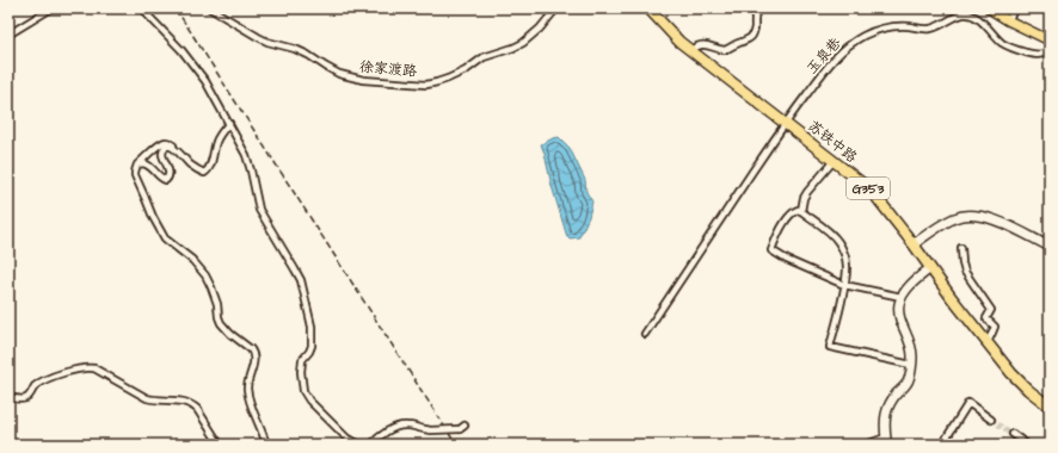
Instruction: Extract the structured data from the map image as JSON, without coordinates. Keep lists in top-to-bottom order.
{
  "streets": {
    "highway": ["苏铁中路", "G353"],
    "street": ["玉泉巷", "徐家渡路"]
  },
  "crossings": [
    ["玉泉巷", "苏铁中路"]
  ]
}
